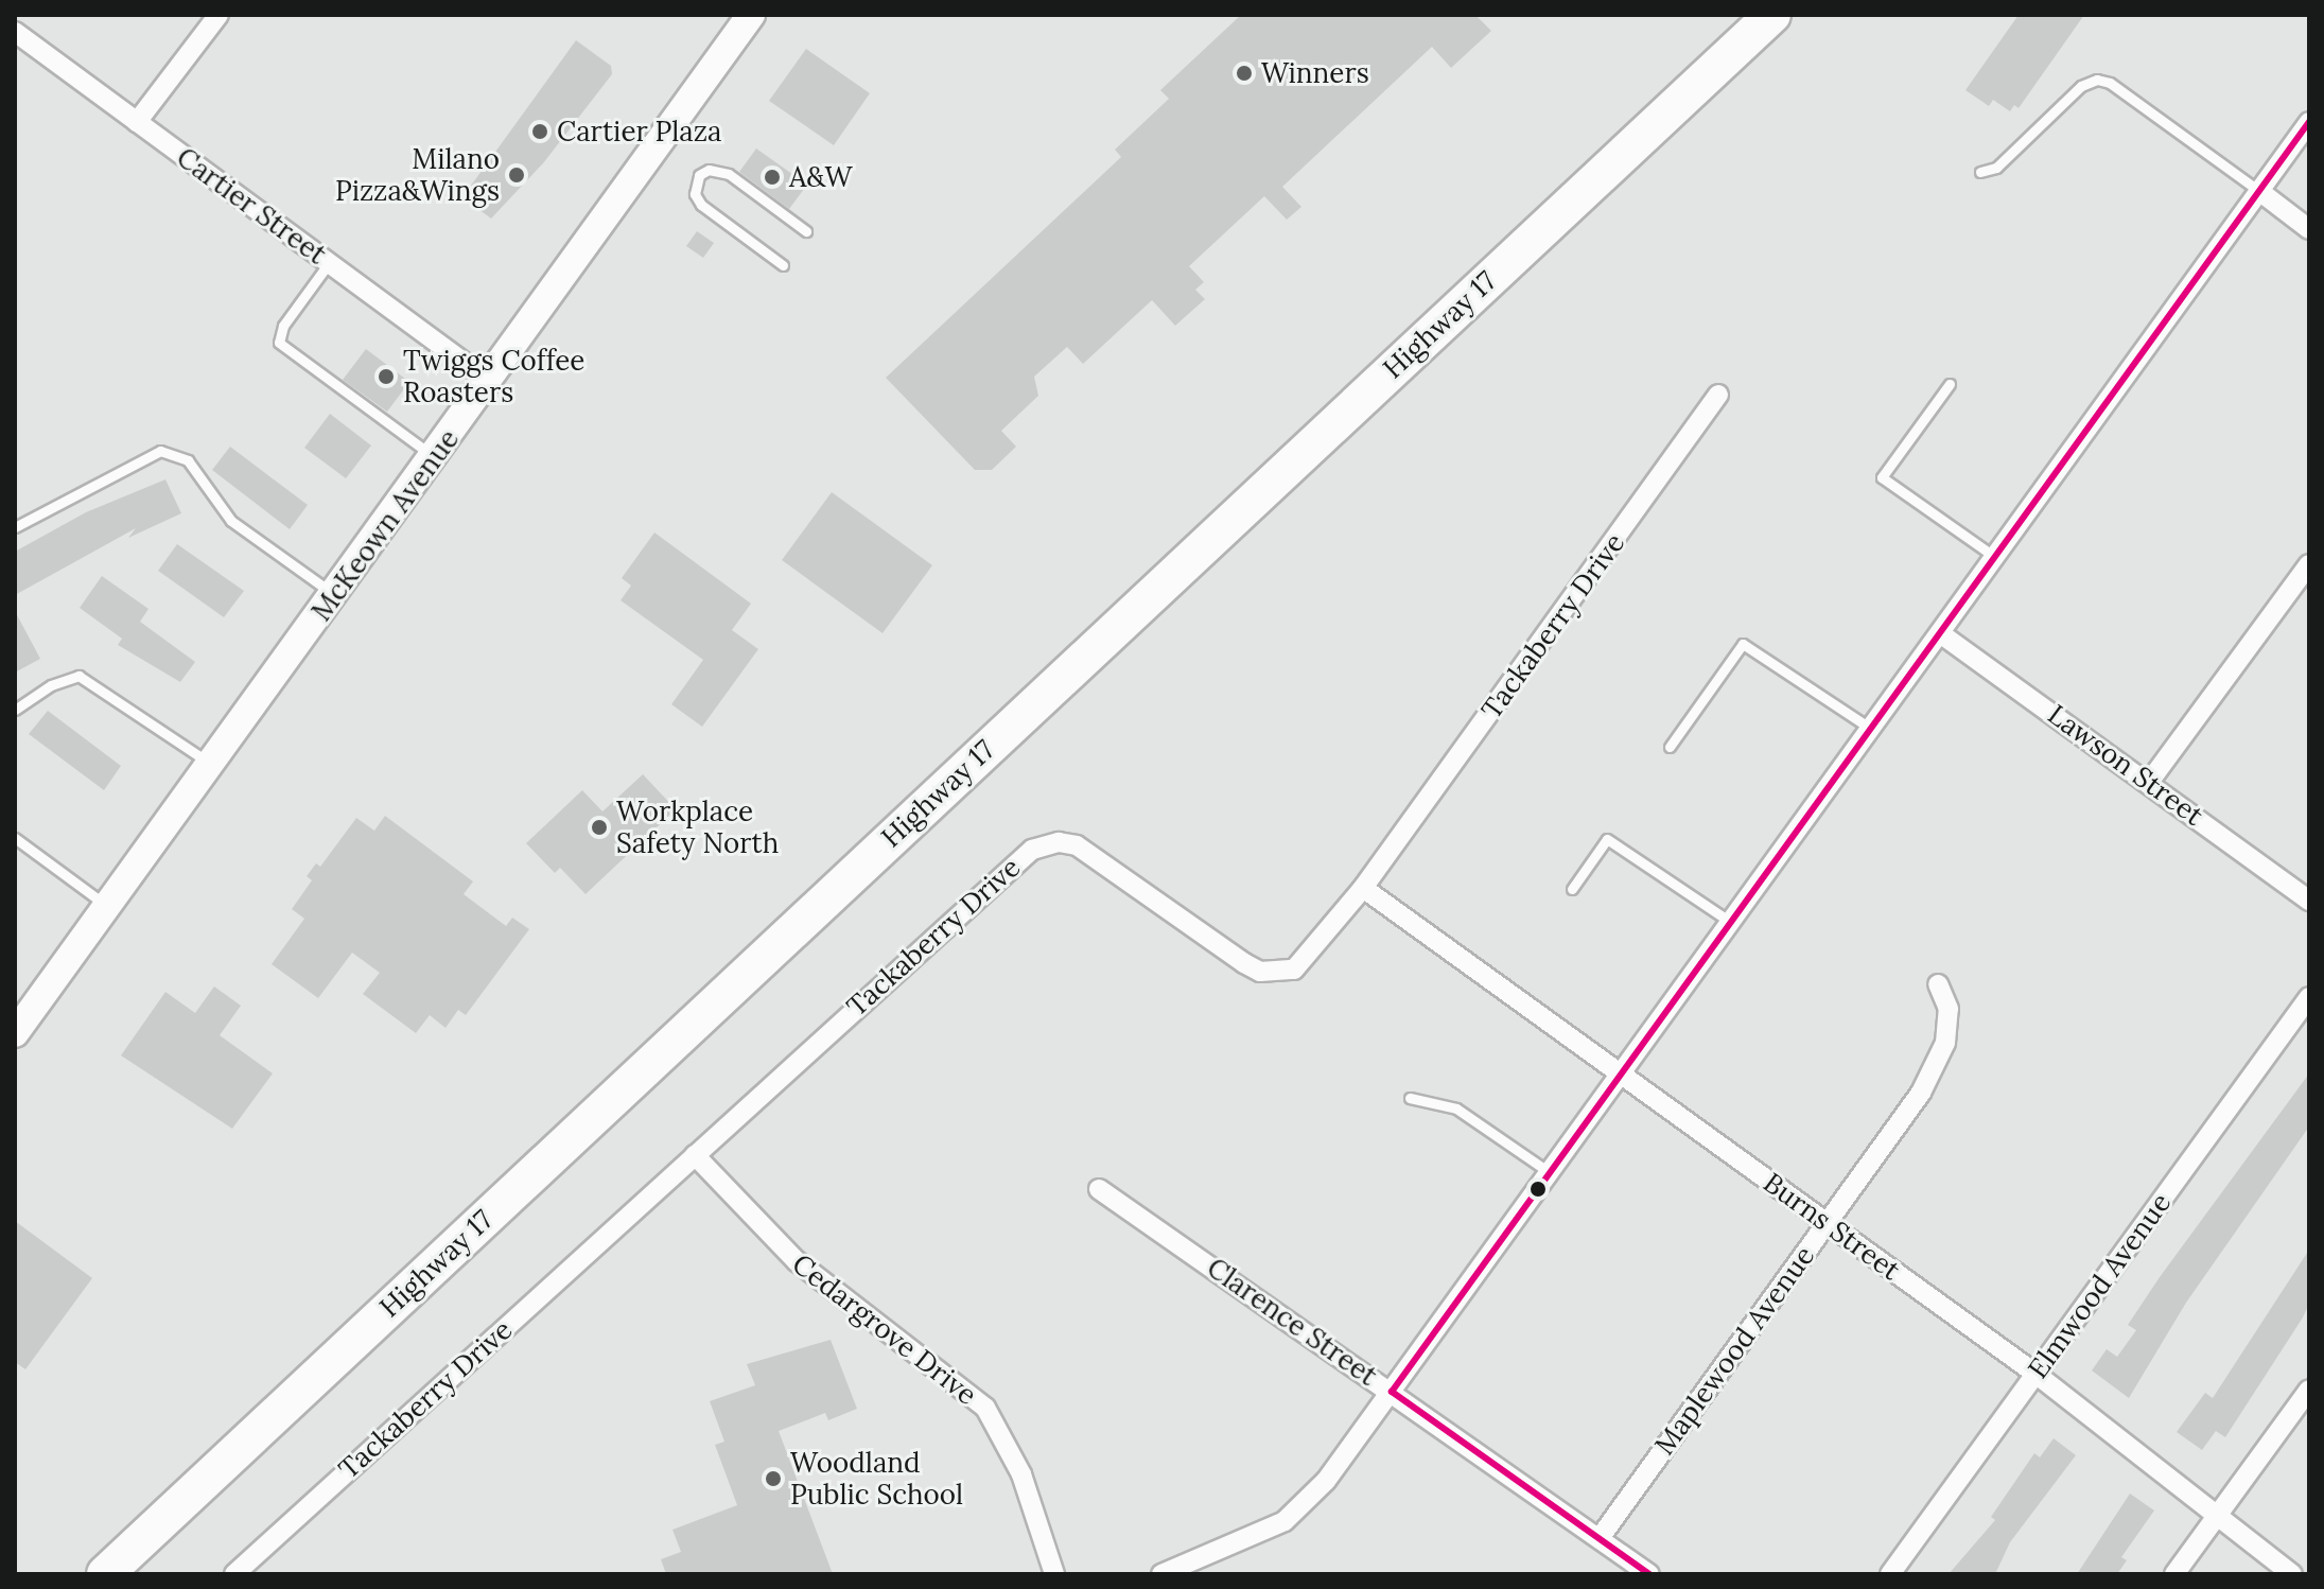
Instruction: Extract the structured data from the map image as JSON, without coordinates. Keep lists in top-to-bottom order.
{
  "streets": {
    "highway": ["Highway 17"],
    "street": [
      "Cartier Street",
      "McKeown Avenue",
      "Tackaberry Drive",
      "Lawson Street",
      "Burns Street",
      "Elmwood Avenue",
      "Clarence Street",
      "Cedargrove Drive",
      "Maplewood Avenue"
    ]
  },
  "crossings": [
    ["Cartier Street", "McKeown Avenue"],
    ["Tackaberry Drive", "Burns Street"],
    ["Tackaberry Drive", "Cedargrove Drive"],
    ["Burns Street", "Elmwood Avenue"],
    ["Burns Street", "Maplewood Avenue"],
    ["Clarence Street", "Maplewood Avenue"]
  ],
  "places": [
    "Winners",
    "Cartier Plaza",
    "Milano Pizza&Wings",
    "A&W",
    "Twiggs Coffee Roasters",
    "Workplace Safety North",
    "Woodland Public School"
  ]
}
